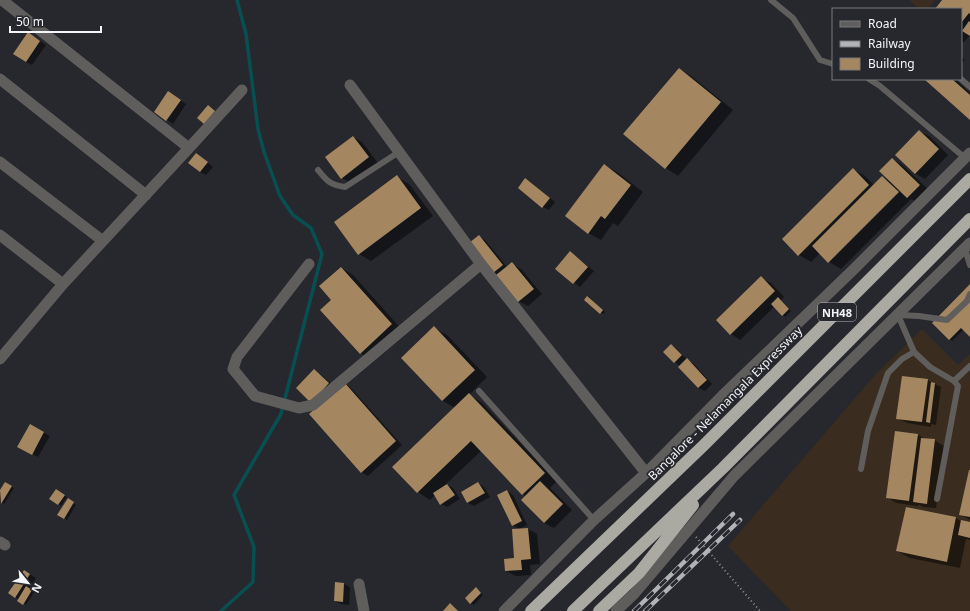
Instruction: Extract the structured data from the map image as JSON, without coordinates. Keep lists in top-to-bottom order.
{
  "streets": {
    "highway": ["NH48", "Bangalore - Nelamangala Expressway"]
  },
  "legend": ["Road", "Railway", "Building"],
  "scale_bar": "50 m",
  "north": "bottom right"
}
